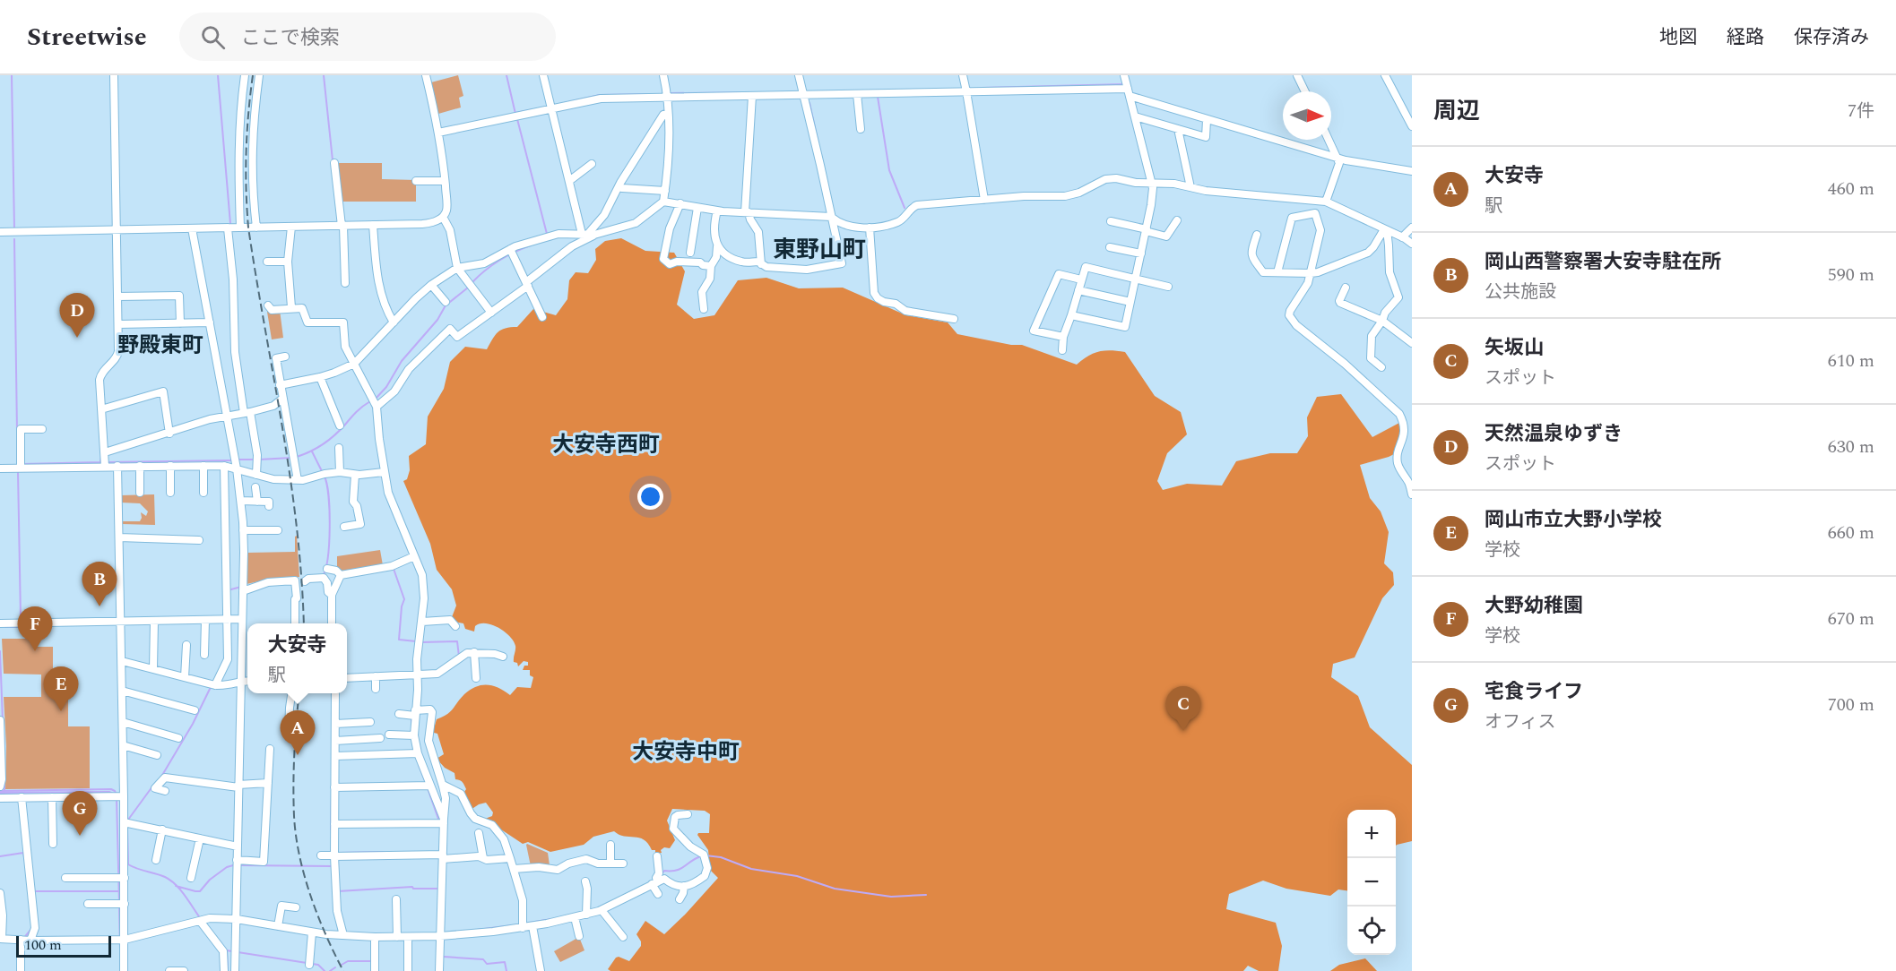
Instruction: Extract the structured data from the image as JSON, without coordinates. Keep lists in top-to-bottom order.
{
  "districts": [
    "東野山町",
    "野殿東町",
    "大安寺西町",
    "大安寺中町"
  ],
  "scale_bar": "100 m",
  "north": "right",
  "page": {
    "header": "Streetwise",
    "search": "ここで検索",
    "nav": ["地図", "経路", "保存済み"],
    "heading": ["周辺", "7件"],
    "list": [
      {
        "mark": "A",
        "name": "大安寺",
        "note": "駅",
        "value": "460 m"
      },
      {
        "mark": "B",
        "name": "岡山西警察署大安寺駐在所",
        "note": "公共施設",
        "value": "590 m"
      },
      {
        "mark": "C",
        "name": "矢坂山",
        "note": "スポット",
        "value": "610 m"
      },
      {
        "mark": "D",
        "name": "天然温泉ゆずき",
        "note": "スポット",
        "value": "630 m"
      },
      {
        "mark": "E",
        "name": "岡山市立大野小学校",
        "note": "学校",
        "value": "660 m"
      },
      {
        "mark": "F",
        "name": "大野幼稚園",
        "note": "学校",
        "value": "670 m"
      },
      {
        "mark": "G",
        "name": "宅食ライフ",
        "note": "オフィス",
        "value": "700 m"
      }
    ],
    "pins": [
      "D",
      "B",
      "F",
      "E",
      "C",
      "A",
      "G"
    ],
    "popup": ["大安寺", "駅"],
    "map_buttons": ["+", "−"],
    "scale": "100 m"
  }
}
